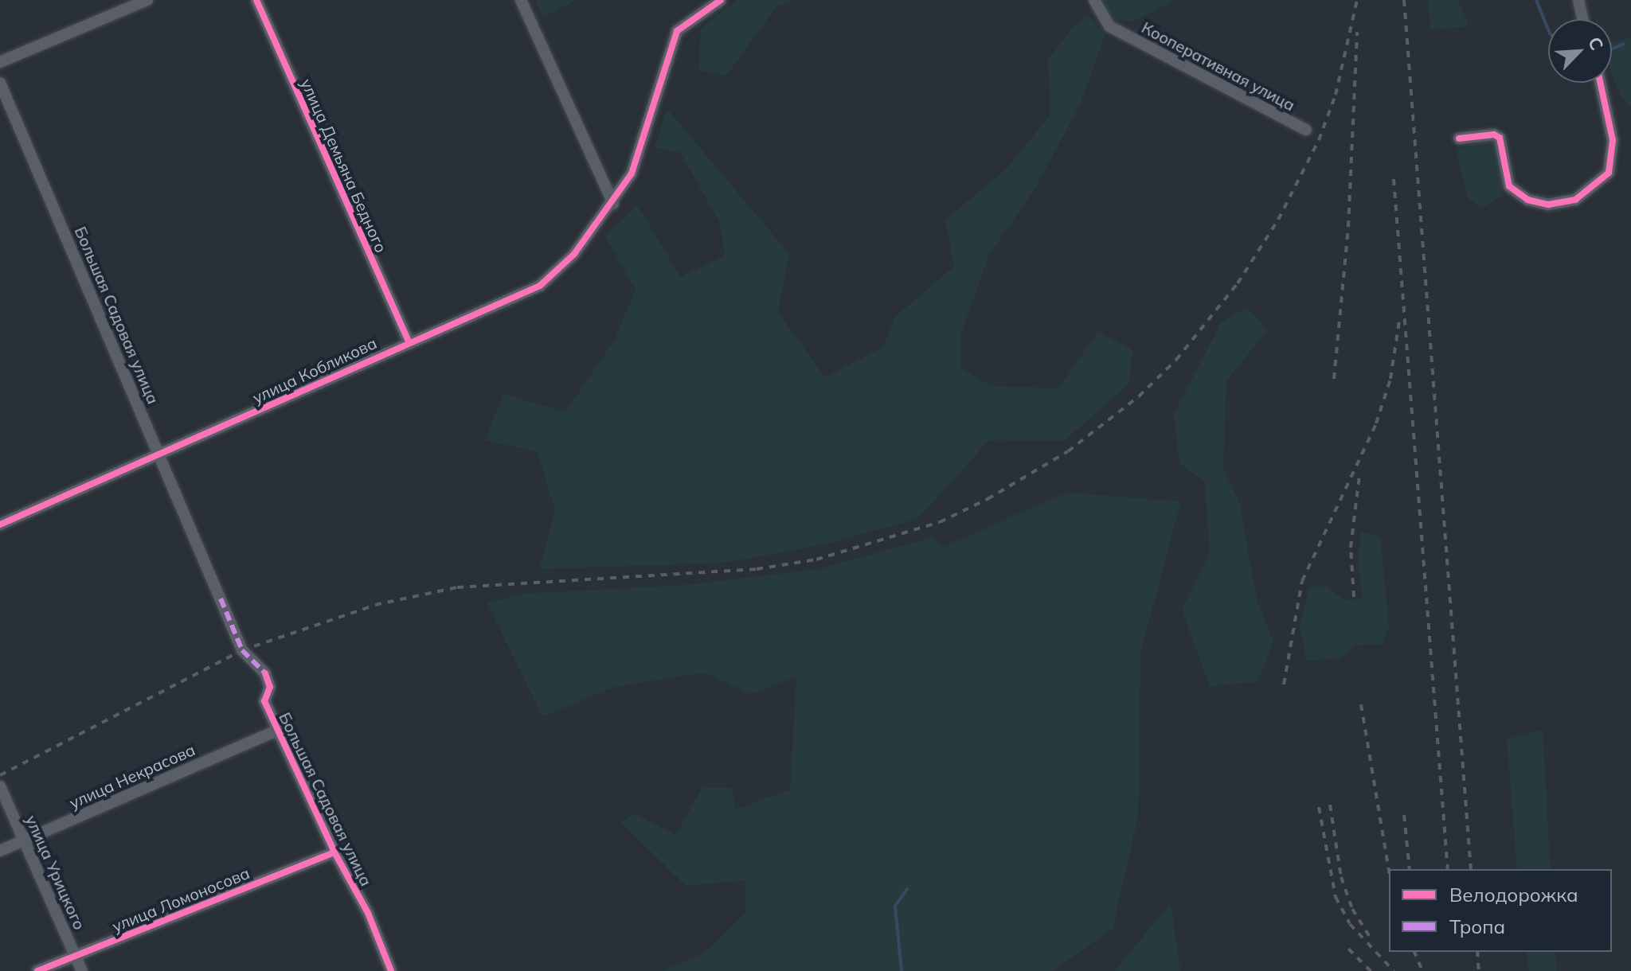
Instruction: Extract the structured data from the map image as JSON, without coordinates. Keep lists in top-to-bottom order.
{
  "streets": {
    "street": [
      "Кооперативная улица",
      "улица Демьяна Бедного",
      "Большая Садовая улица",
      "улица Кобликова",
      "улица Некрасова",
      "улица Урицкого",
      "улица Ломоносова"
    ]
  },
  "crossings": [
    ["улица Демьяна Бедного", "улица Кобликова"],
    ["Большая Садовая улица", "улица Кобликова"],
    ["Большая Садовая улица", "улица Некрасова"],
    ["Большая Садовая улица", "улица Ломоносова"],
    ["улица Некрасова", "улица Урицкого"],
    ["улица Урицкого", "улица Ломоносова"]
  ],
  "legend": ["Велодорожка", "Тропа"],
  "north": "top right"
}
